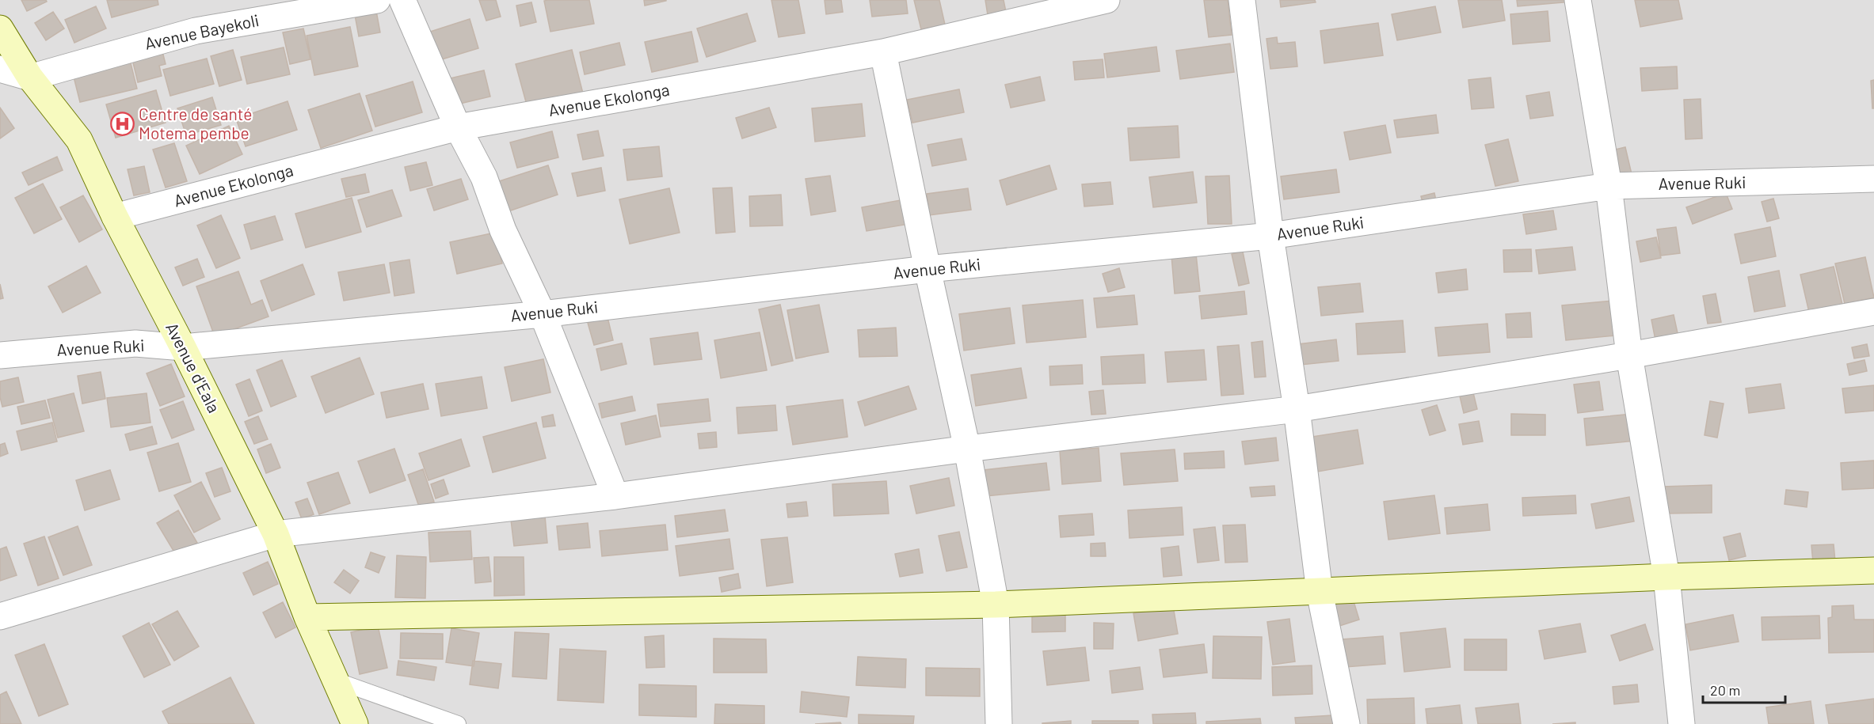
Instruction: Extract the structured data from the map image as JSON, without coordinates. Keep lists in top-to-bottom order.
{
  "streets": {
    "street": [
      "Avenue Bayekoli",
      "Avenue Ekolonga",
      "Avenue Ruki",
      "Avenue d'Eala"
    ]
  },
  "crossings": [
    ["Avenue Bayekoli", "Avenue d'Eala"],
    ["Avenue Ekolonga", "Avenue d'Eala"],
    ["Avenue Ruki", "Avenue d'Eala"]
  ],
  "places": {
    "hospital": ["Centre de santé Motema pembe"]
  },
  "scale_bar": "20 m"
}
